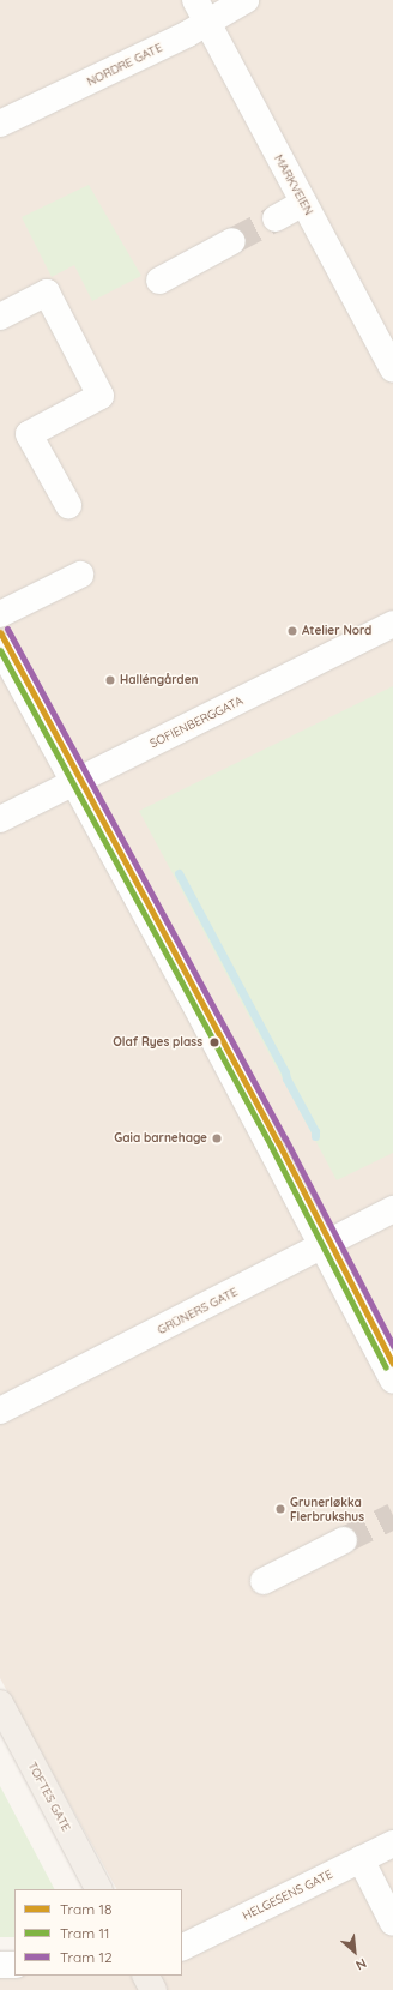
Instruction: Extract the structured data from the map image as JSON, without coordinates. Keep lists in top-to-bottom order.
{
  "streets": {
    "main road": ["TOFTES GATE"],
    "street": [
      "NORDRE GATE",
      "MARKVEIEN",
      "SOFIENBERGGATA",
      "GRÜNERS GATE",
      "HELGESENS GATE"
    ]
  },
  "crossings": [
    ["NORDRE GATE", "MARKVEIEN"]
  ],
  "places": [
    "Atelier Nord",
    "Halléngården",
    "Olaf Ryes plass",
    "Gaia barnehage",
    "Grunerløkka Flerbrukshus"
  ],
  "lines": ["tram line 12", "tram line 18", "tram line 11"],
  "legend": ["Tram 18", "Tram 11", "Tram 12"],
  "north": "bottom right"
}
